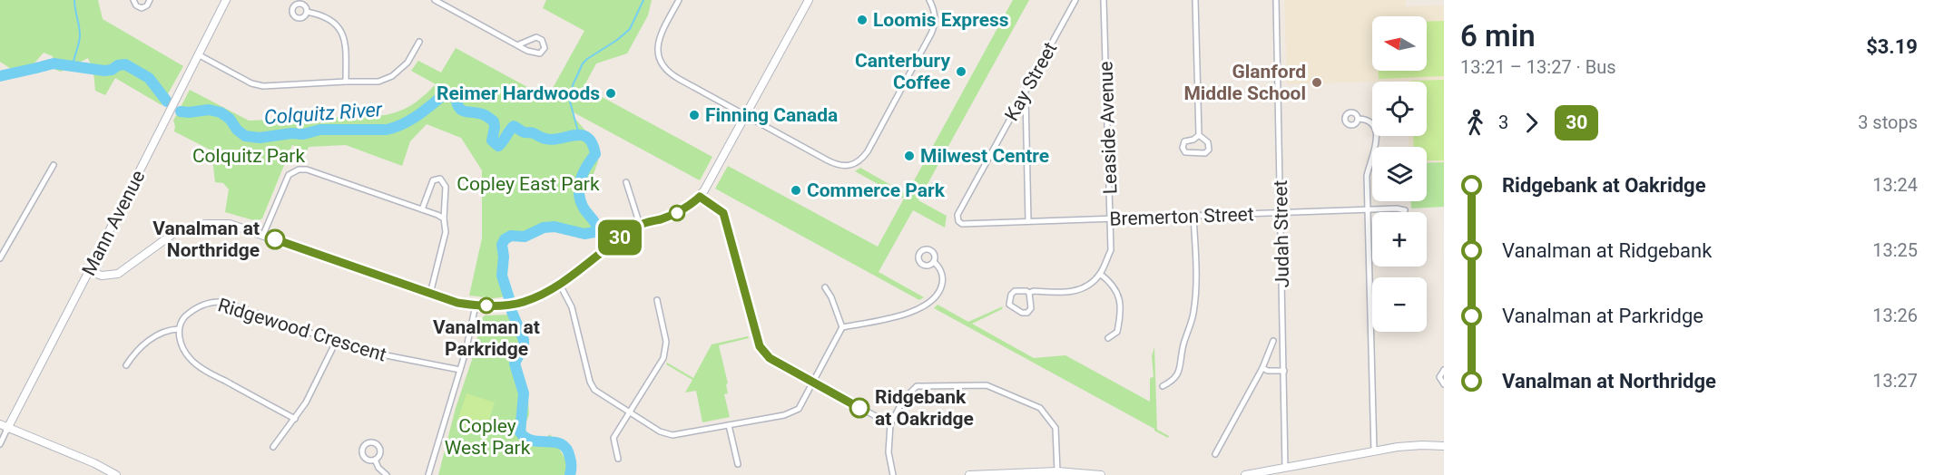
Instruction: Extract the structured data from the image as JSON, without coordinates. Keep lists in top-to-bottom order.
{
  "streets": {
    "street": [
      "Kay Street",
      "Leaside Avenue",
      "Bremerton Street",
      "Mann Avenue",
      "Judah Street",
      "Ridgewood Crescent"
    ]
  },
  "crossings": [
    ["Kay Street", "Bremerton Street"],
    ["Leaside Avenue", "Bremerton Street"],
    ["Bremerton Street", "Judah Street"]
  ],
  "water": ["Colquitz River"],
  "parks": ["Colquitz Park", "Copley East Park", "Copley West Park"],
  "places": [
    "Loomis Express",
    "Canterbury Coffee",
    "Glanford Middle School",
    "Reimer Hardwoods",
    "Finning Canada",
    "Milwest Centre",
    "Commerce Park",
    "Vanalman at Northridge",
    "Vanalman at Parkridge",
    "Ridgebank at Oakridge"
  ],
  "lines": ["bus line 30"],
  "north": "left",
  "page": {
    "on_map": "30",
    "heading": ["6 min", "13:21 – 13:27 · Bus", "$3.19"],
    "map_buttons": ["+", "−"],
    "legs": ["3", "30", "3 stops"],
    "list": [
      {
        "name": "Ridgebank at Oakridge",
        "value": "13:24"
      },
      {
        "name": "Vanalman at Ridgebank",
        "value": "13:25"
      },
      {
        "name": "Vanalman at Parkridge",
        "value": "13:26"
      },
      {
        "name": "Vanalman at Northridge",
        "value": "13:27"
      }
    ]
  }
}
